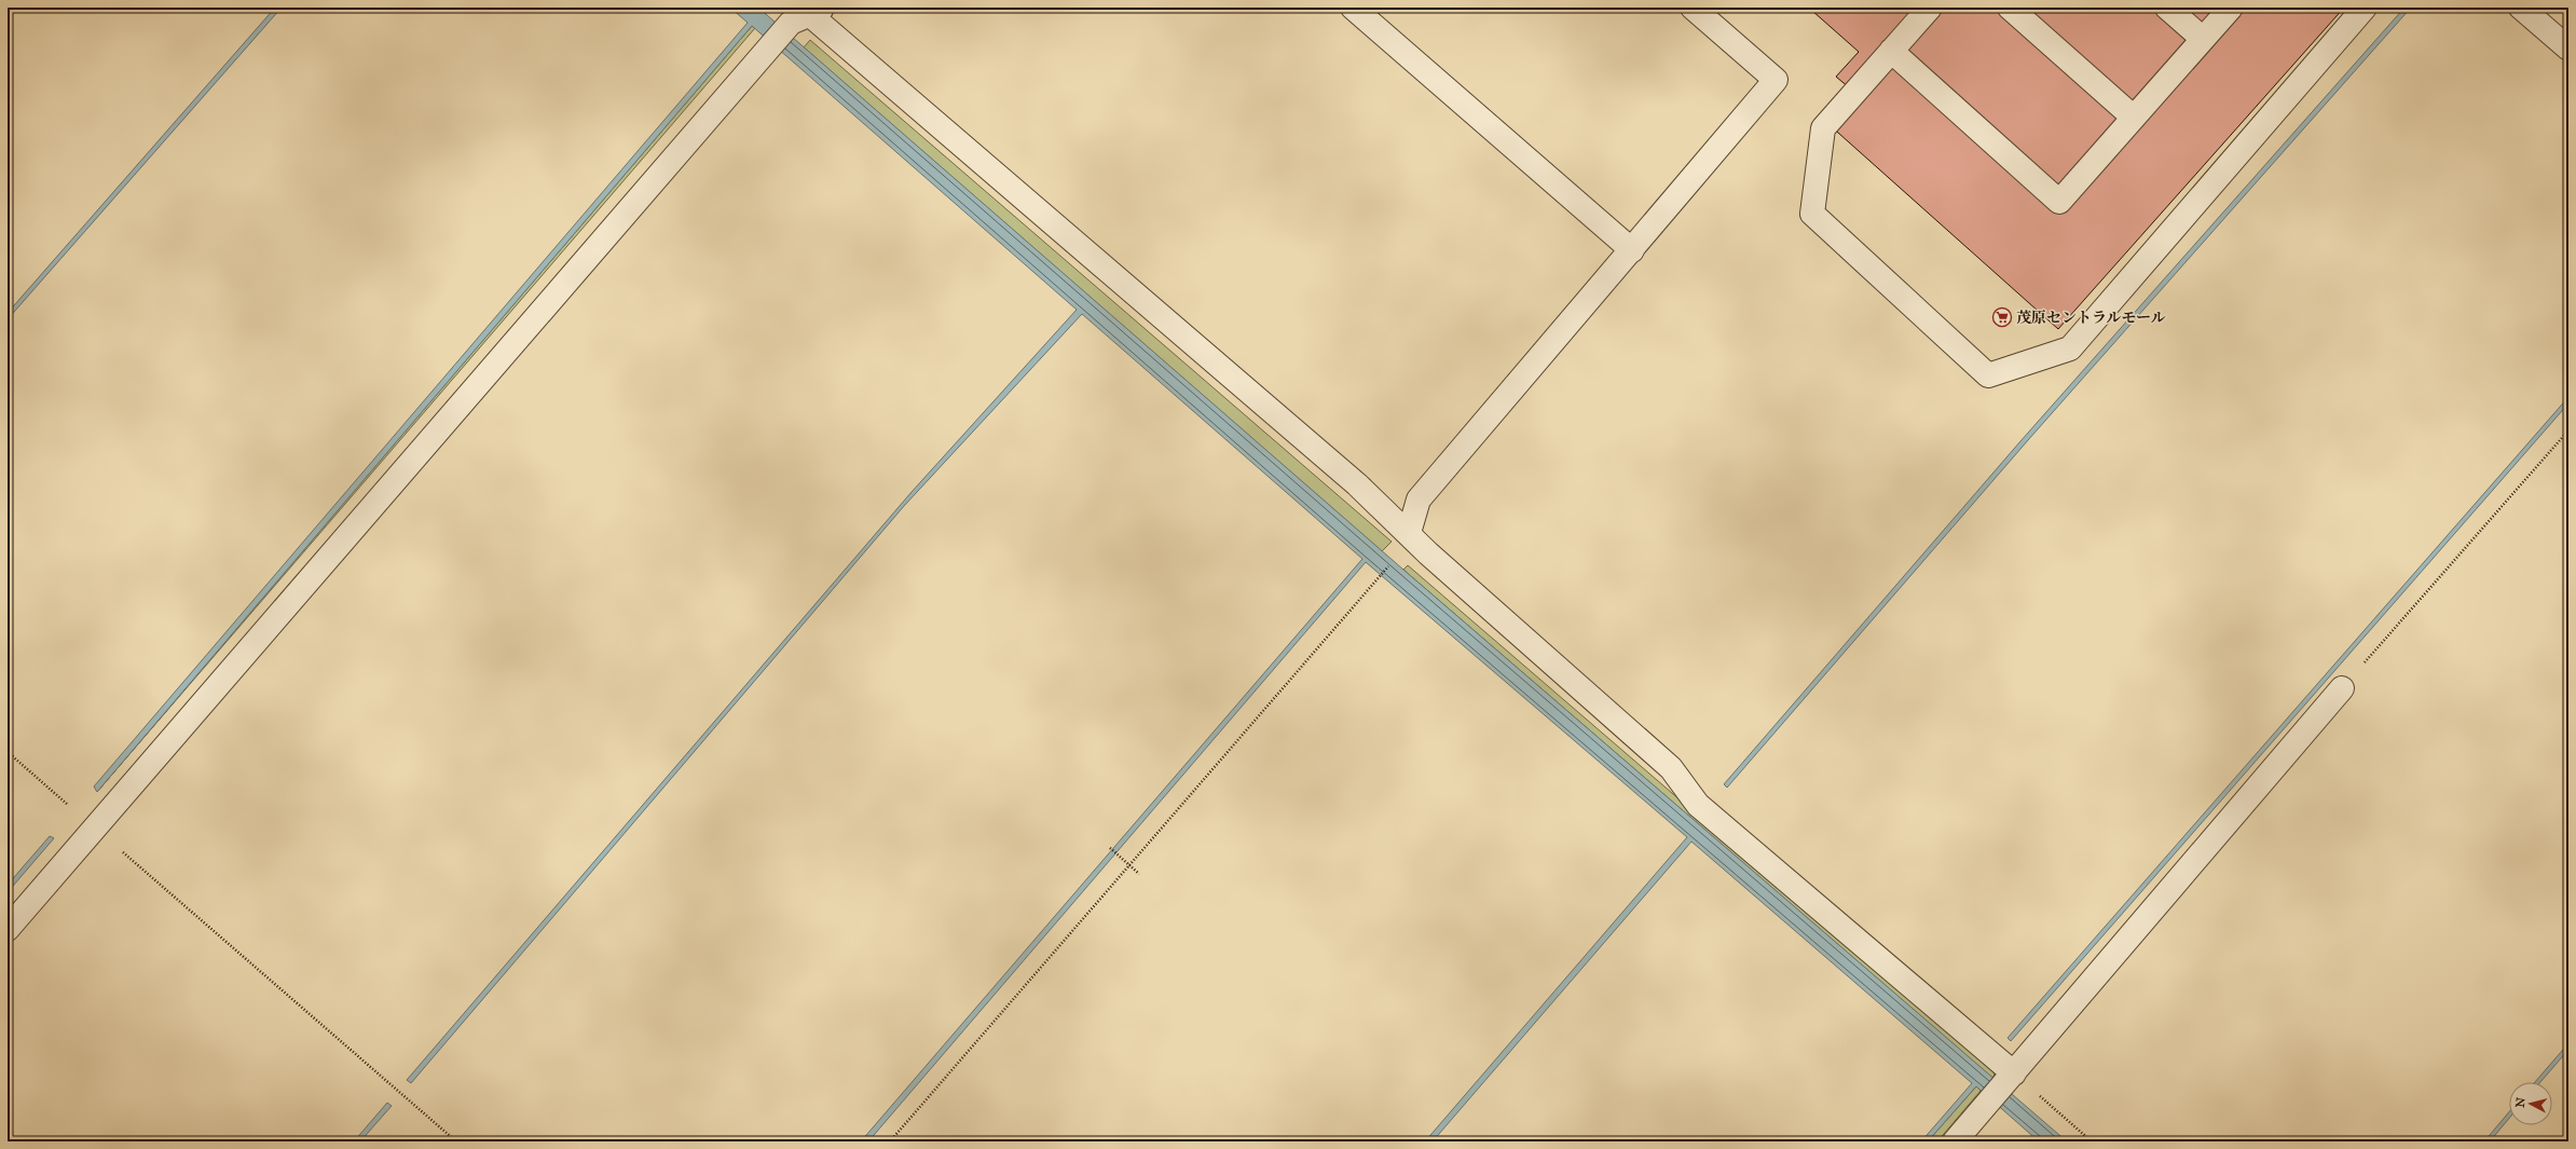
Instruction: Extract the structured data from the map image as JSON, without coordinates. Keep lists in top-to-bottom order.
{
  "places": {
    "supermarket": ["茂原セントラルモール"]
  },
  "north": "left"
}
